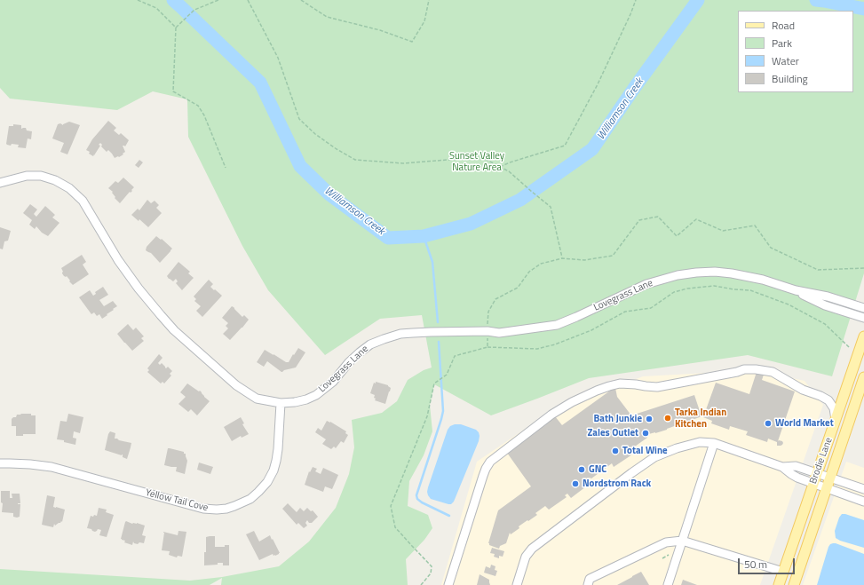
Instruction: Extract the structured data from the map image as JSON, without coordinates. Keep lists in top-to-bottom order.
{
  "streets": {
    "main road": ["Brodie Lane"],
    "street": ["Lovegrass Lane", "Yellow Tail Cove"]
  },
  "crossings": [
    ["Lovegrass Lane", "Yellow Tail Cove"]
  ],
  "water": ["Williamson Creek"],
  "parks": ["Sunset Valley Nature Area"],
  "places": [
    "Tarka Indian Kitchen",
    "Bath Junkie",
    "World Market",
    "Zales Outlet",
    "Total Wine",
    "GNC",
    "Nordstrom Rack"
  ],
  "legend": [
    "Road",
    "Park",
    "Water",
    "Building"
  ],
  "scale_bar": "50 m"
}
